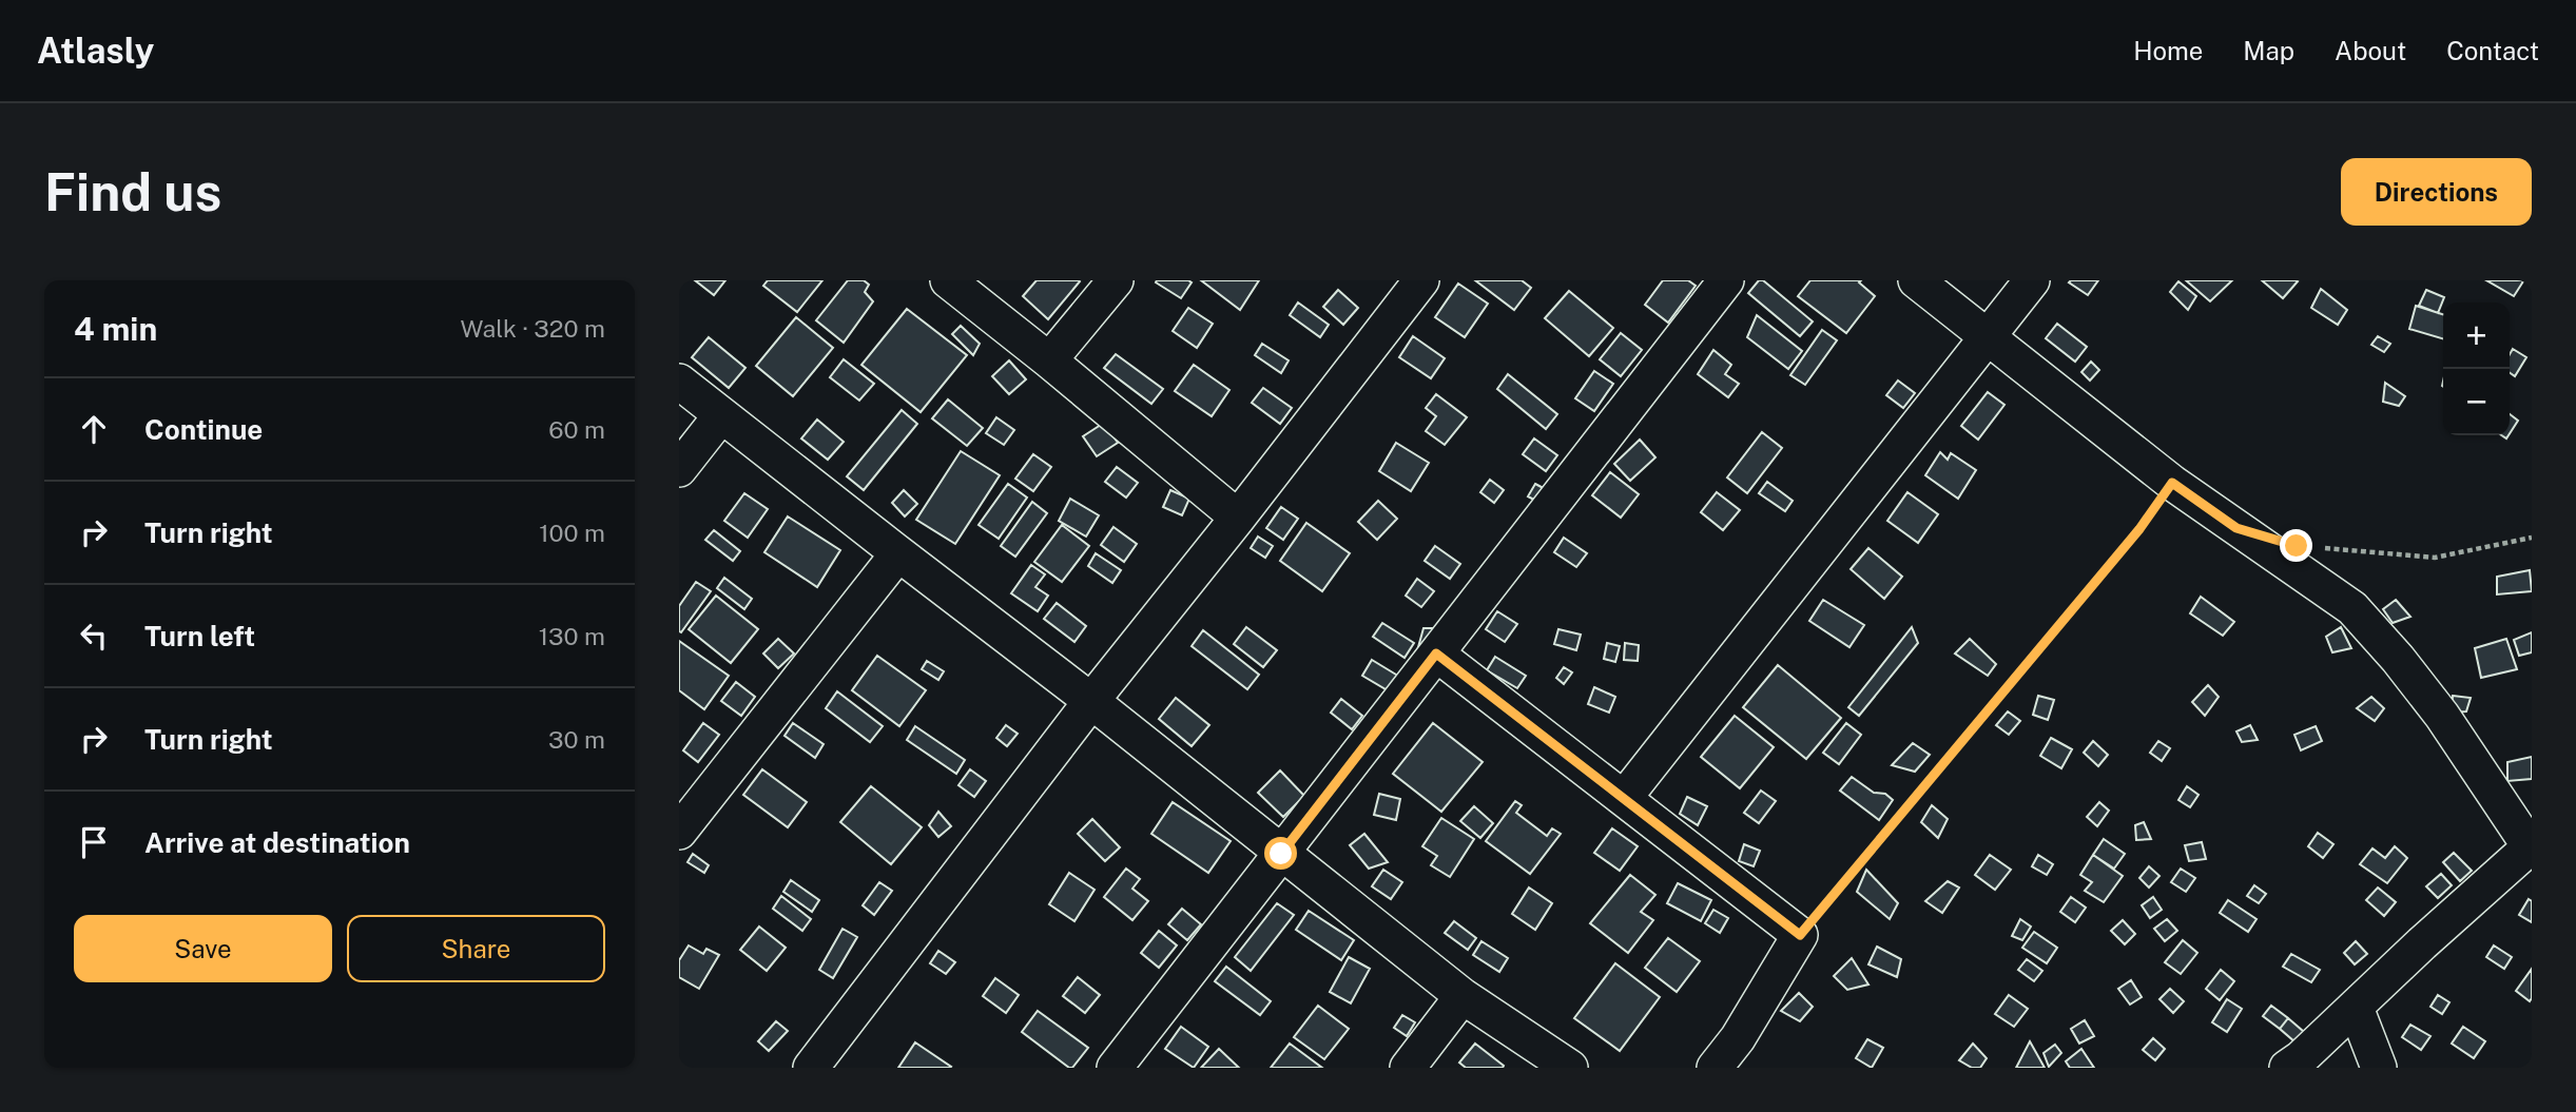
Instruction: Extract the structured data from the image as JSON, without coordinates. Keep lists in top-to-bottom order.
{
  "page": {
    "header": "Atlasly",
    "nav": [
      "Home",
      "Map",
      "About",
      "Contact"
    ],
    "buttons": [
      "Directions",
      ["Save", "Share"]
    ],
    "title": "Find us",
    "heading": ["4 min", "Walk · 320 m"],
    "map_buttons": ["+", "−"],
    "list": [
      ["Continue", "60 m"],
      ["Turn right", "100 m"],
      ["Turn left", "130 m"],
      ["Turn right", "30 m"],
      "Arrive at destination"
    ]
  }
}
